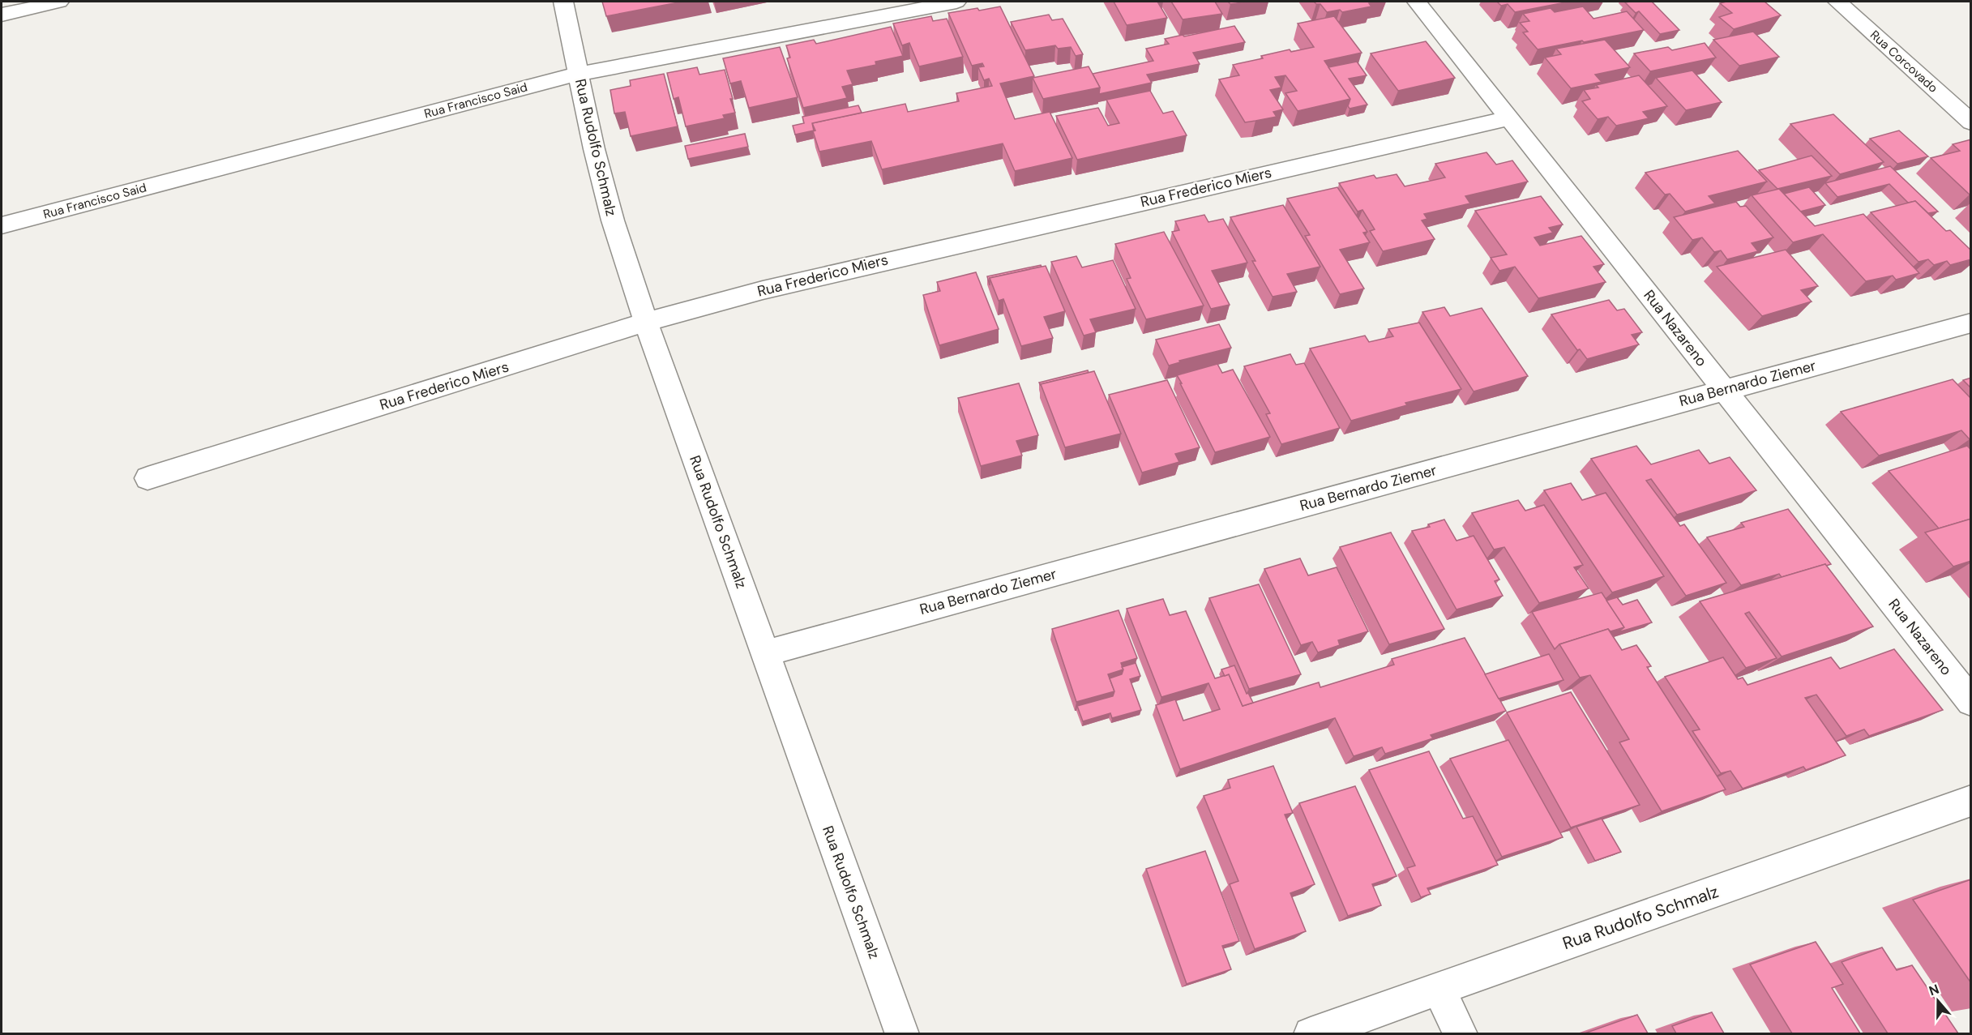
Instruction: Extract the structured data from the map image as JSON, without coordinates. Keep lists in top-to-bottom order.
{
  "streets": {
    "street": [
      "Rua Corcovado",
      "Rua Francisco Said",
      "Rua Rudolfo Schmalz",
      "Rua Frederico Miers",
      "Rua Nazareno",
      "Rua Bernardo Ziemer"
    ]
  },
  "crossings": [
    ["Rua Francisco Said", "Rua Rudolfo Schmalz"],
    ["Rua Rudolfo Schmalz", "Rua Frederico Miers"],
    ["Rua Rudolfo Schmalz", "Rua Bernardo Ziemer"],
    ["Rua Frederico Miers", "Rua Nazareno"],
    ["Rua Nazareno", "Rua Bernardo Ziemer"]
  ],
  "north": "top"
}
